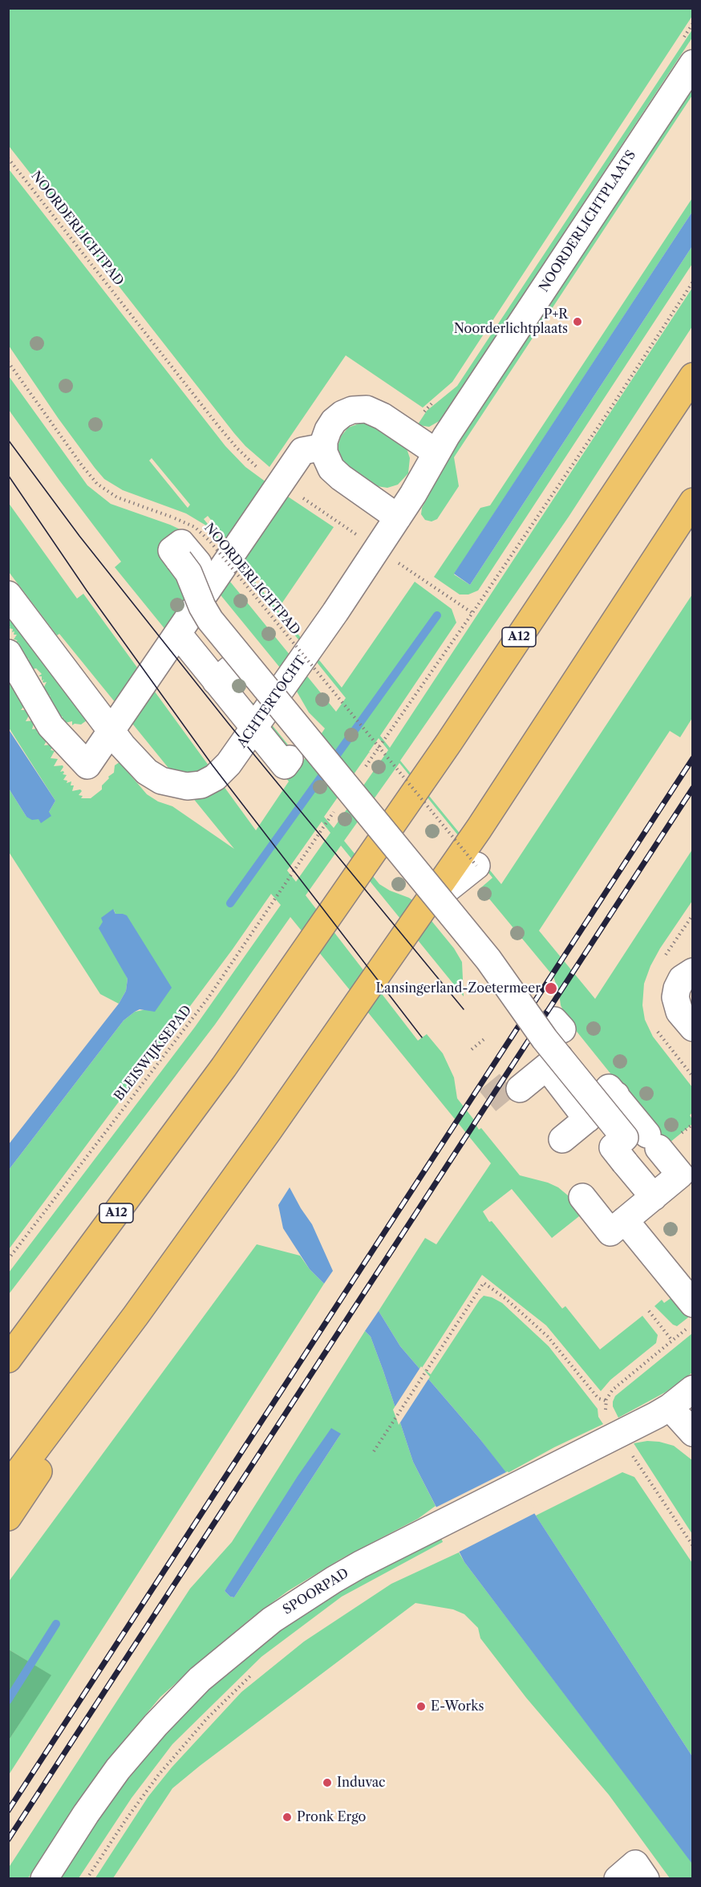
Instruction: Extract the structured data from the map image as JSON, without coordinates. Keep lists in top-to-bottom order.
{
  "streets": {
    "highway": ["A12"],
    "street": ["NOORDERLICHTPLAATS", "ACHTERTOCHT", "SPOORPAD"],
    "path": ["NOORDERLICHTPAD", "BLEISWIJKSEPAD"]
  },
  "crossings": [
    ["NOORDERLICHTPLAATS", "ACHTERTOCHT"],
    ["NOORDERLICHTPAD", "ACHTERTOCHT"]
  ],
  "places": [
    "P+R Noorderlichtplaats",
    "Lansingerland-Zoetermeer",
    "E-Works",
    "Induvac",
    "Pronk Ergo"
  ]
}
